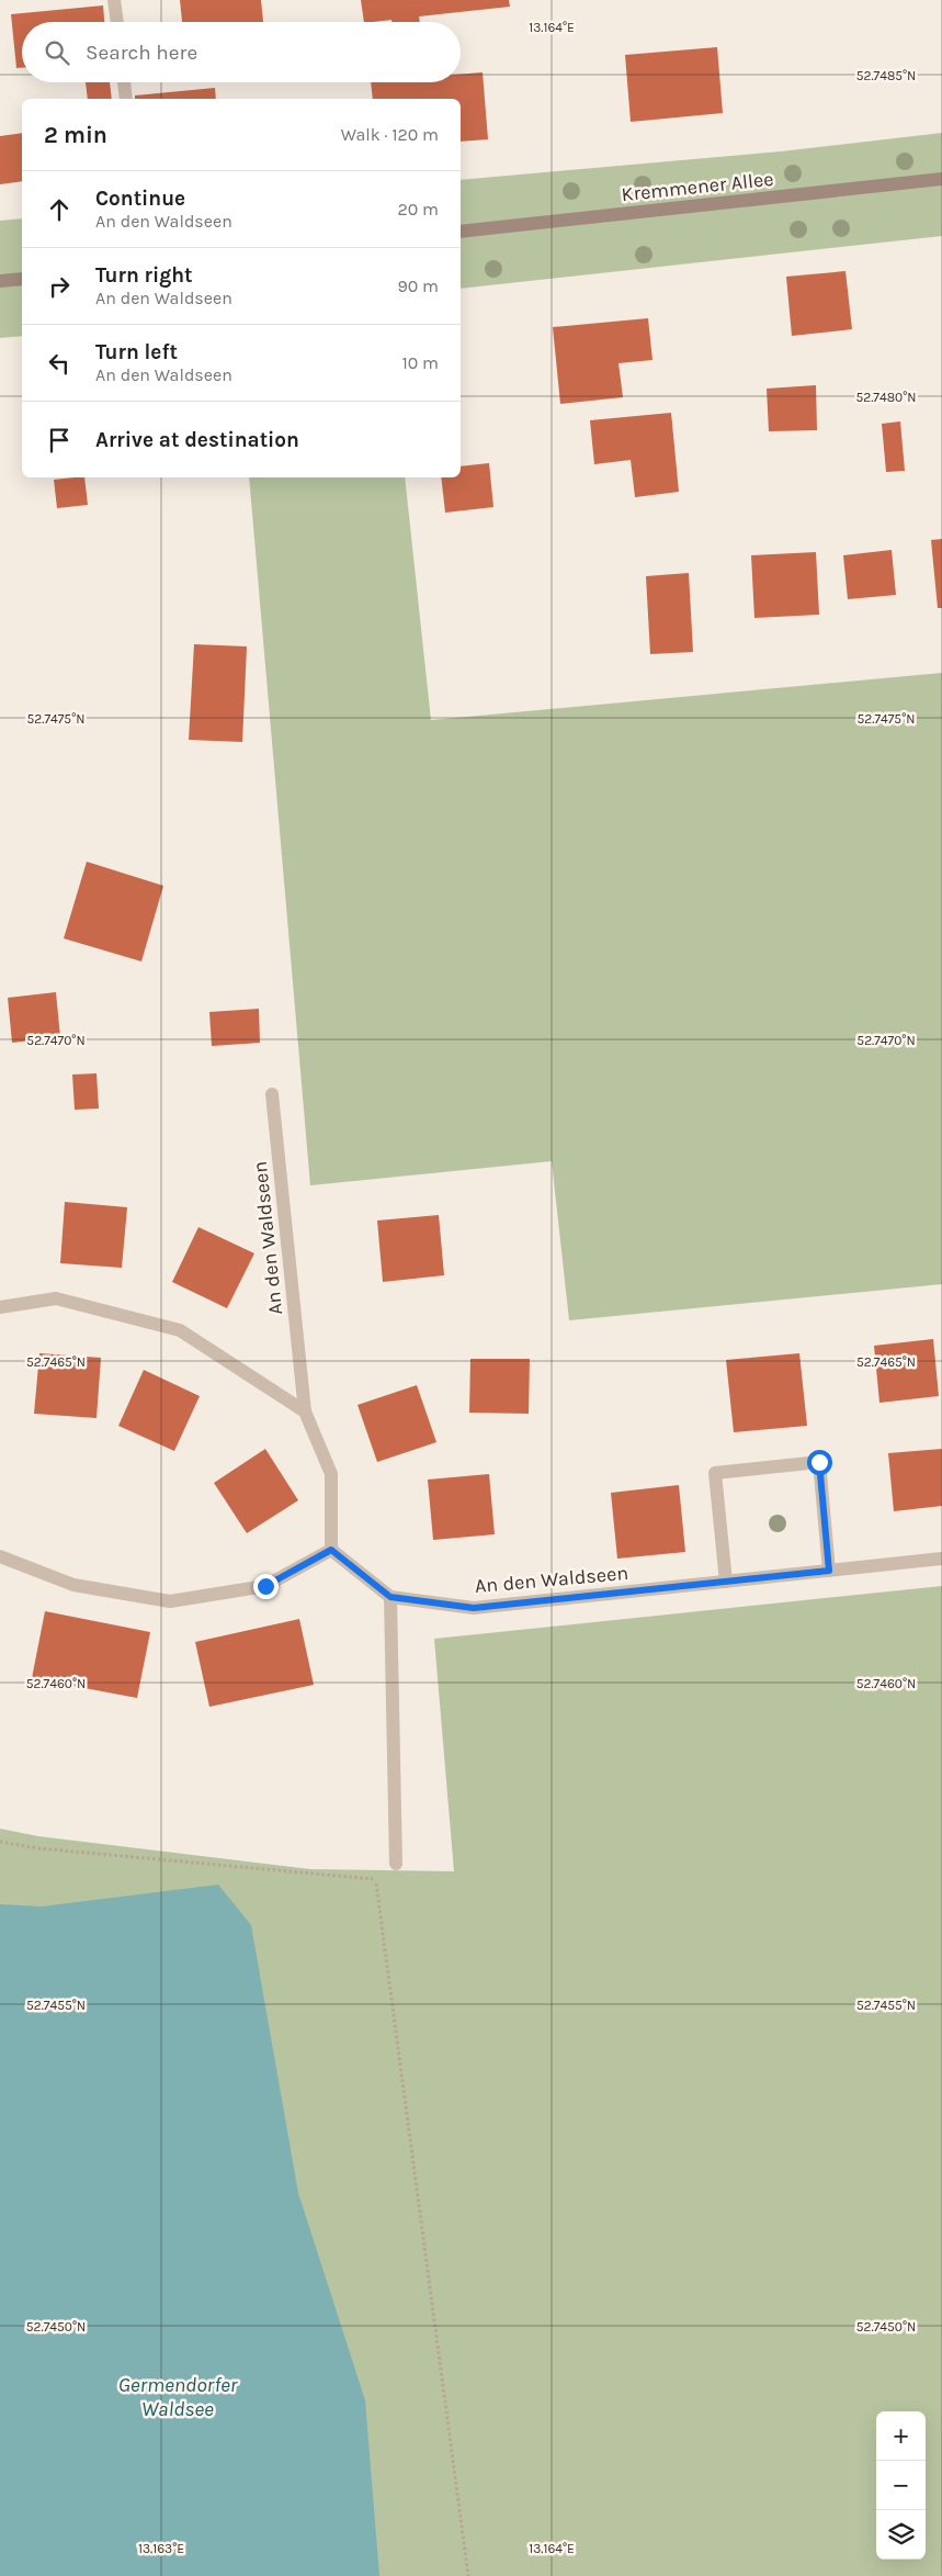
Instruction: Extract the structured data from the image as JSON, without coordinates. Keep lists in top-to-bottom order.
{
  "streets": {
    "main road": ["Kremmener Allee"],
    "street": ["An den Waldseen"]
  },
  "water": ["Germendorfer Waldsee"],
  "page": {
    "search": "Search here",
    "heading": ["2 min", "Walk · 120 m"],
    "list": [
      ["Continue", "An den Waldseen", "20 m"],
      ["Turn right", "An den Waldseen", "90 m"],
      ["Turn left", "An den Waldseen", "10 m"],
      "Arrive at destination"
    ],
    "map_buttons": ["+", "−"]
  },
  "coordinates": [
    "13.164°E",
    "52.7485°N",
    "52.7480°N",
    "52.7475°N",
    "52.7470°N",
    "52.7465°N",
    "52.7460°N",
    "52.7455°N",
    "52.7450°N",
    "13.163°E"
  ]
}
